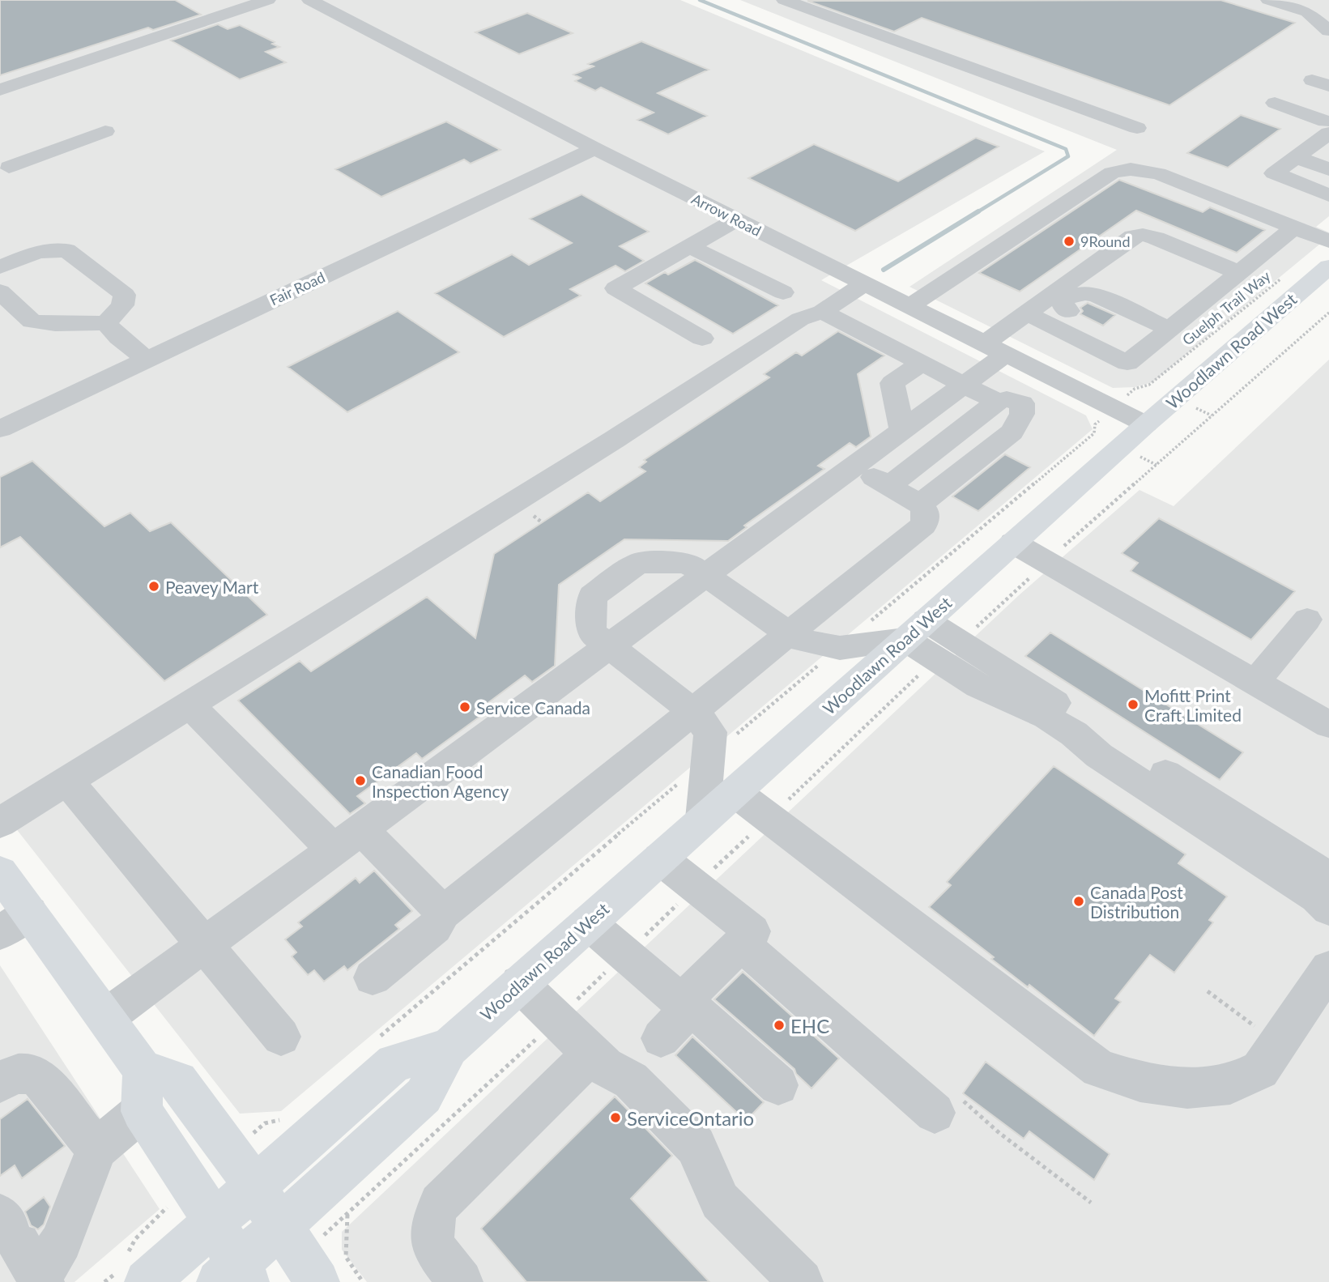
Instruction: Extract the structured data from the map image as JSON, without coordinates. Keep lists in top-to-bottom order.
{
  "streets": {
    "main road": ["Woodlawn Road West"],
    "street": ["Arrow Road", "Fair Road"],
    "path": ["Guelph Trail Way"]
  },
  "crossings": [
    ["Arrow Road", "Fair Road"],
    ["Arrow Road", "Woodlawn Road West"]
  ],
  "places": [
    "9Round",
    "Peavey Mart",
    "Mofitt Print Craft Limited",
    "Service Canada",
    "Canadian Food Inspection Agency",
    "Canada Post Distribution",
    "EHC",
    "ServiceOntario"
  ]
}
